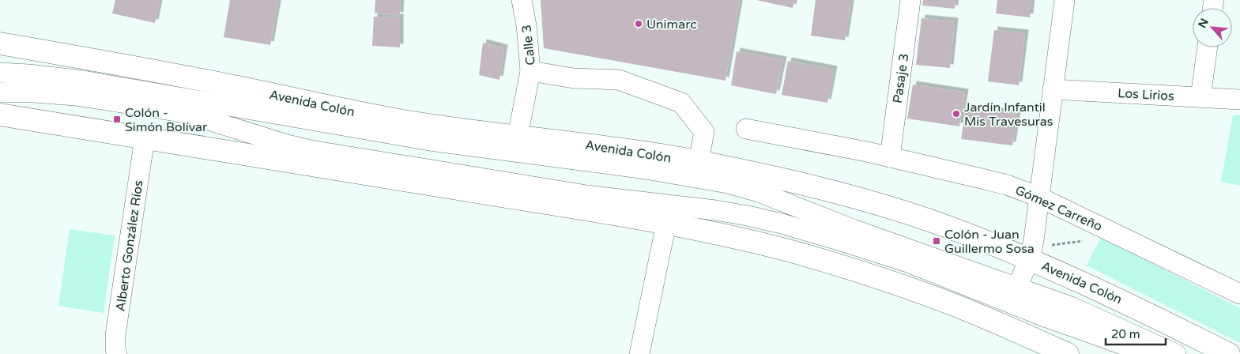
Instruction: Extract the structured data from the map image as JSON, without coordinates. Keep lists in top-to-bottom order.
{
  "streets": {
    "main road": ["Avenida Colón"],
    "street": [
      "Calle 3",
      "Pasaje 3",
      "Los Lirios",
      "Gómez Carreño",
      "Alberto González Ríos"
    ]
  },
  "crossings": [
    ["Calle 3", "Avenida Colón"],
    ["Pasaje 3", "Gómez Carreño"]
  ],
  "places": {
    "other": ["Unimarc", "Jardín Infantil Mis Travesuras"],
    "transit": ["Colón - Simón Bolívar", "Colón - Juan Guillermo Sosa"]
  },
  "scale_bar": "20 m",
  "north": "top left"
}
